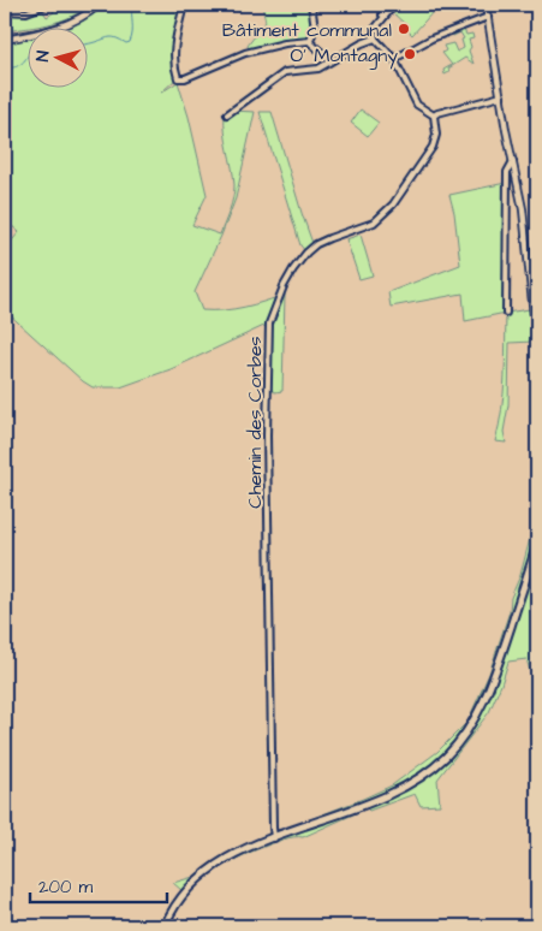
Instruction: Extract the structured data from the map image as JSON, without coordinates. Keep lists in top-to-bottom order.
{
  "streets": {
    "street": ["Chemin des Corbes"]
  },
  "places": ["Bâtiment communal", "O' Montagny"],
  "scale_bar": "200 m",
  "north": "left"
}
